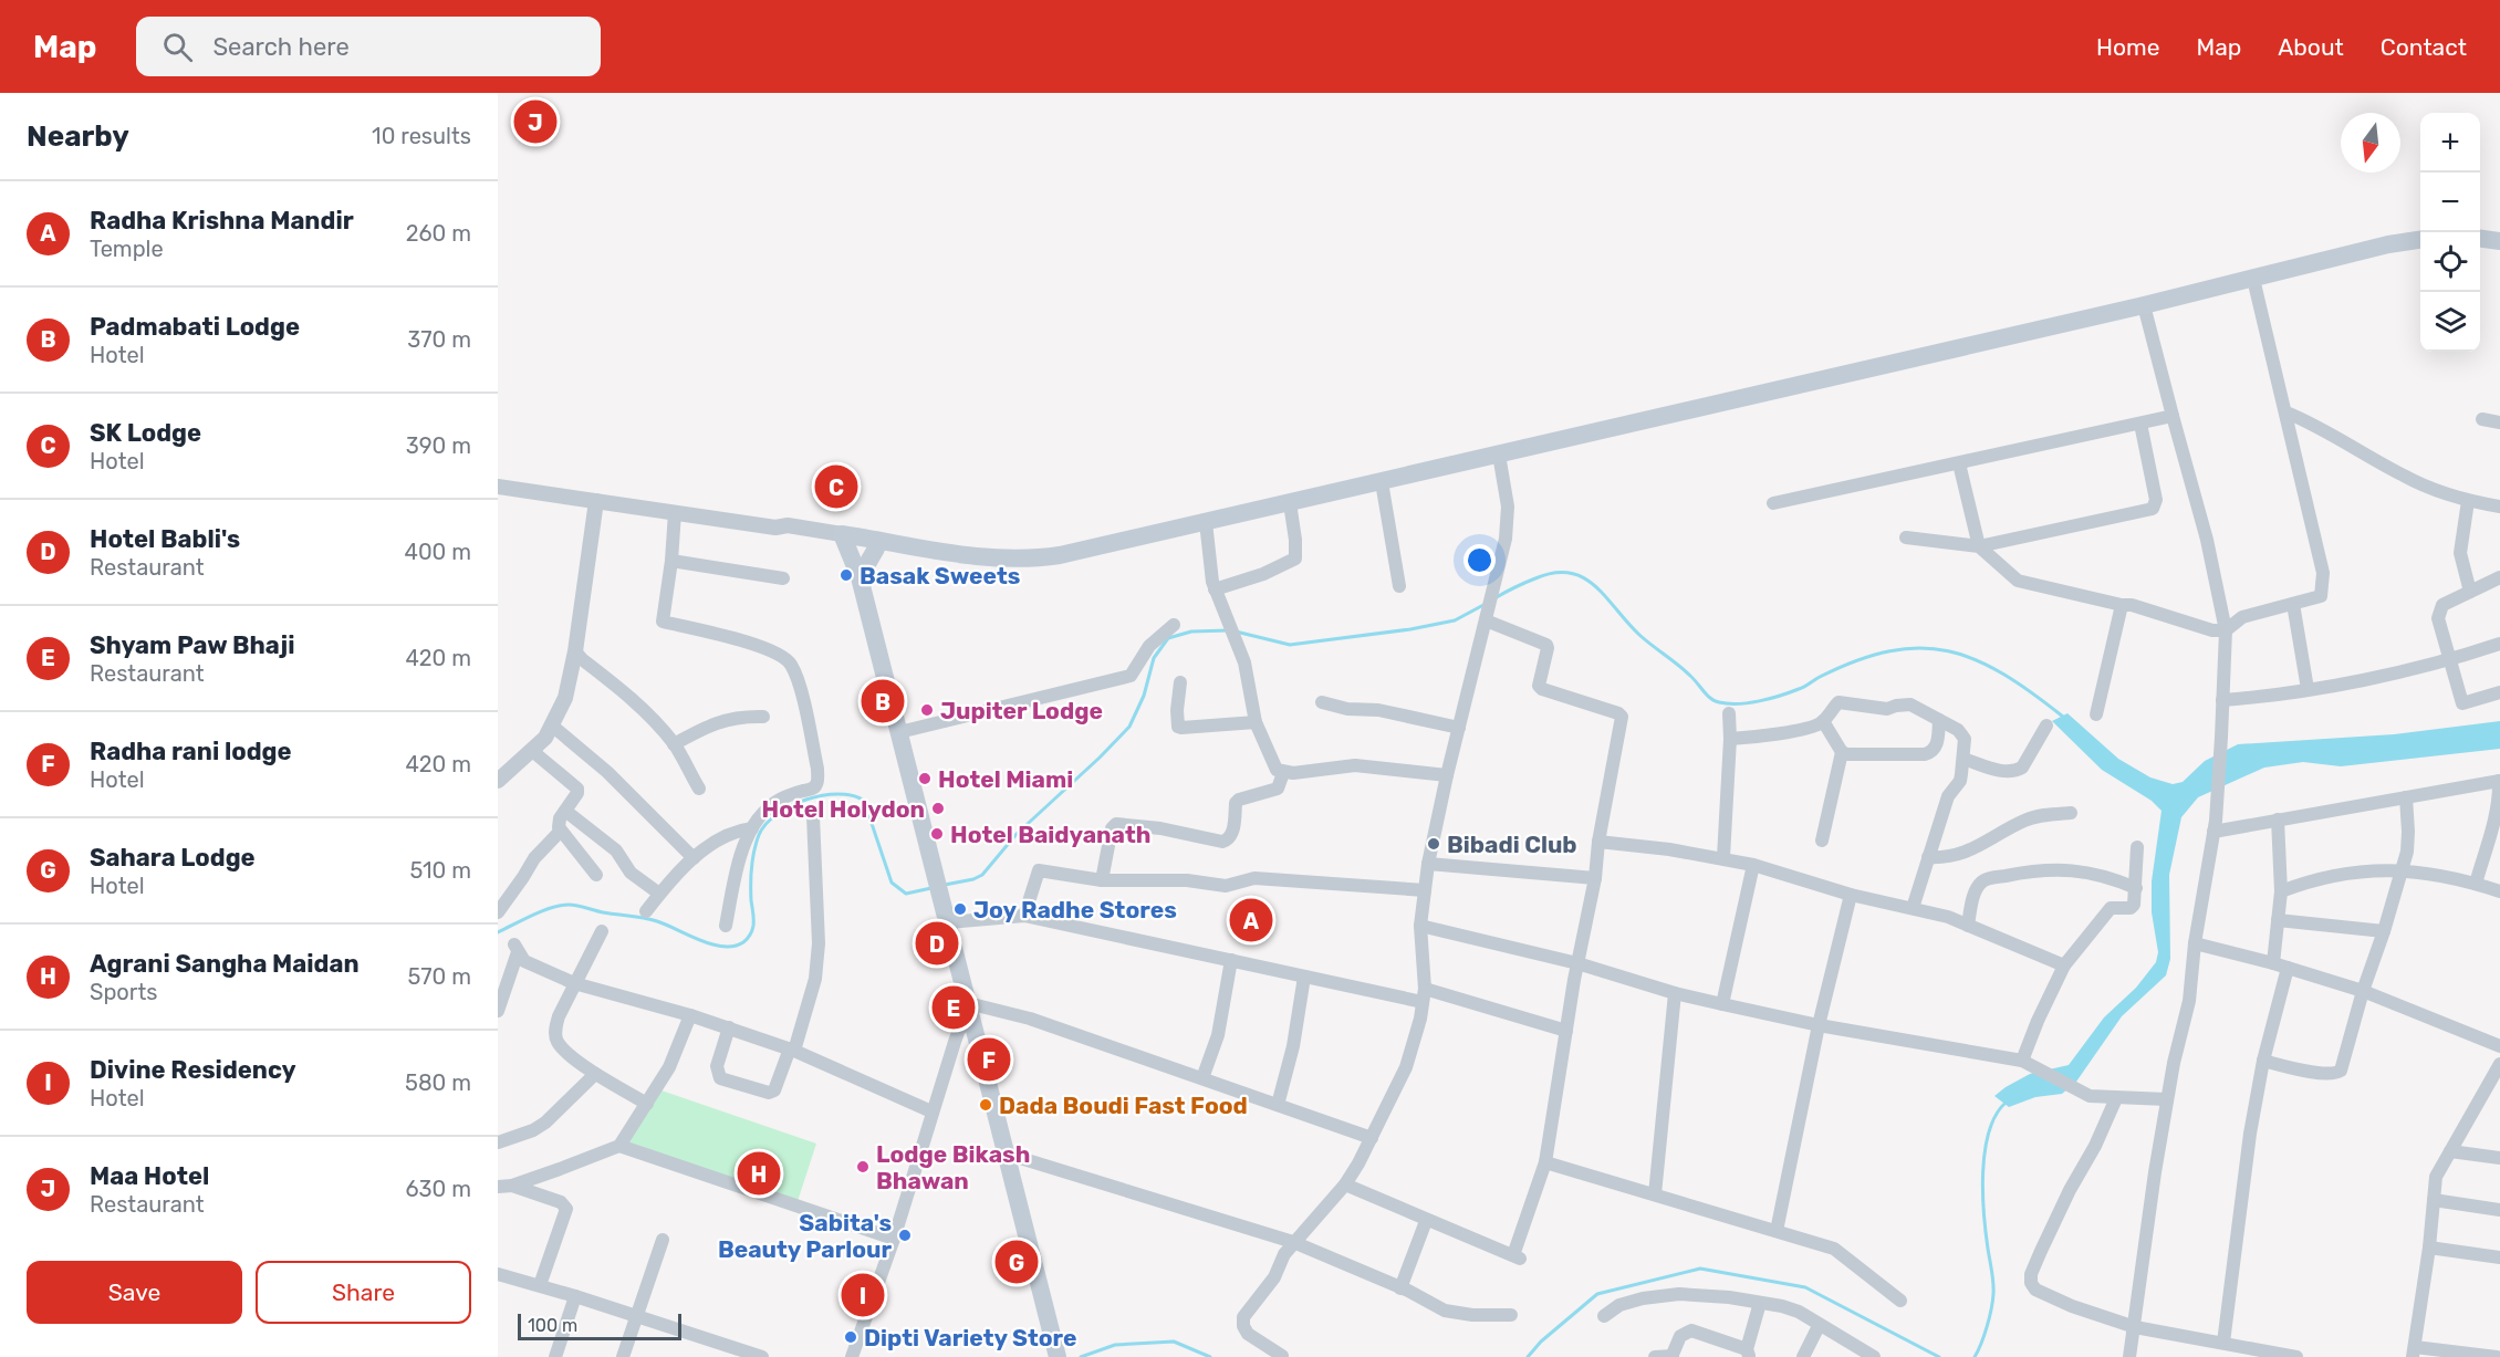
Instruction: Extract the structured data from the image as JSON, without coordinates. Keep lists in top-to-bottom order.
{
  "places": [
    "Basak Sweets",
    "Jupiter Lodge",
    "Hotel Miami",
    "Hotel Holydon",
    "Hotel Baidyanath",
    "Bibadi Club",
    "Joy Radhe Stores",
    "Dada Boudi Fast Food",
    "Lodge Bikash Bhawan",
    "Sabita's Beauty Parlour",
    "Dipti Variety Store"
  ],
  "scale_bar": "100 m",
  "north": "bottom",
  "page": {
    "header": "Map",
    "search": "Search here",
    "nav": [
      "Home",
      "Map",
      "About",
      "Contact"
    ],
    "heading": ["Nearby", "10 results"],
    "pins": [
      "J",
      "C",
      "B",
      "A",
      "D",
      "E",
      "F",
      "H",
      "G",
      "I"
    ],
    "map_buttons": ["+", "−"],
    "list": [
      {
        "mark": "A",
        "name": "Radha Krishna Mandir",
        "note": "Temple",
        "value": "260 m"
      },
      {
        "mark": "B",
        "name": "Padmabati Lodge",
        "note": "Hotel",
        "value": "370 m"
      },
      {
        "mark": "C",
        "name": "SK Lodge",
        "note": "Hotel",
        "value": "390 m"
      },
      {
        "mark": "D",
        "name": "Hotel Babli's",
        "note": "Restaurant",
        "value": "400 m"
      },
      {
        "mark": "E",
        "name": "Shyam Paw Bhaji",
        "note": "Restaurant",
        "value": "420 m"
      },
      {
        "mark": "F",
        "name": "Radha rani lodge",
        "note": "Hotel",
        "value": "420 m"
      },
      {
        "mark": "G",
        "name": "Sahara Lodge",
        "note": "Hotel",
        "value": "510 m"
      },
      {
        "mark": "H",
        "name": "Agrani Sangha Maidan",
        "note": "Sports",
        "value": "570 m"
      },
      {
        "mark": "I",
        "name": "Divine Residency",
        "note": "Hotel",
        "value": "580 m"
      },
      {
        "mark": "J",
        "name": "Maa Hotel",
        "note": "Restaurant",
        "value": "630 m"
      }
    ],
    "buttons": ["Save", "Share"],
    "scale": "100 m"
  }
}
